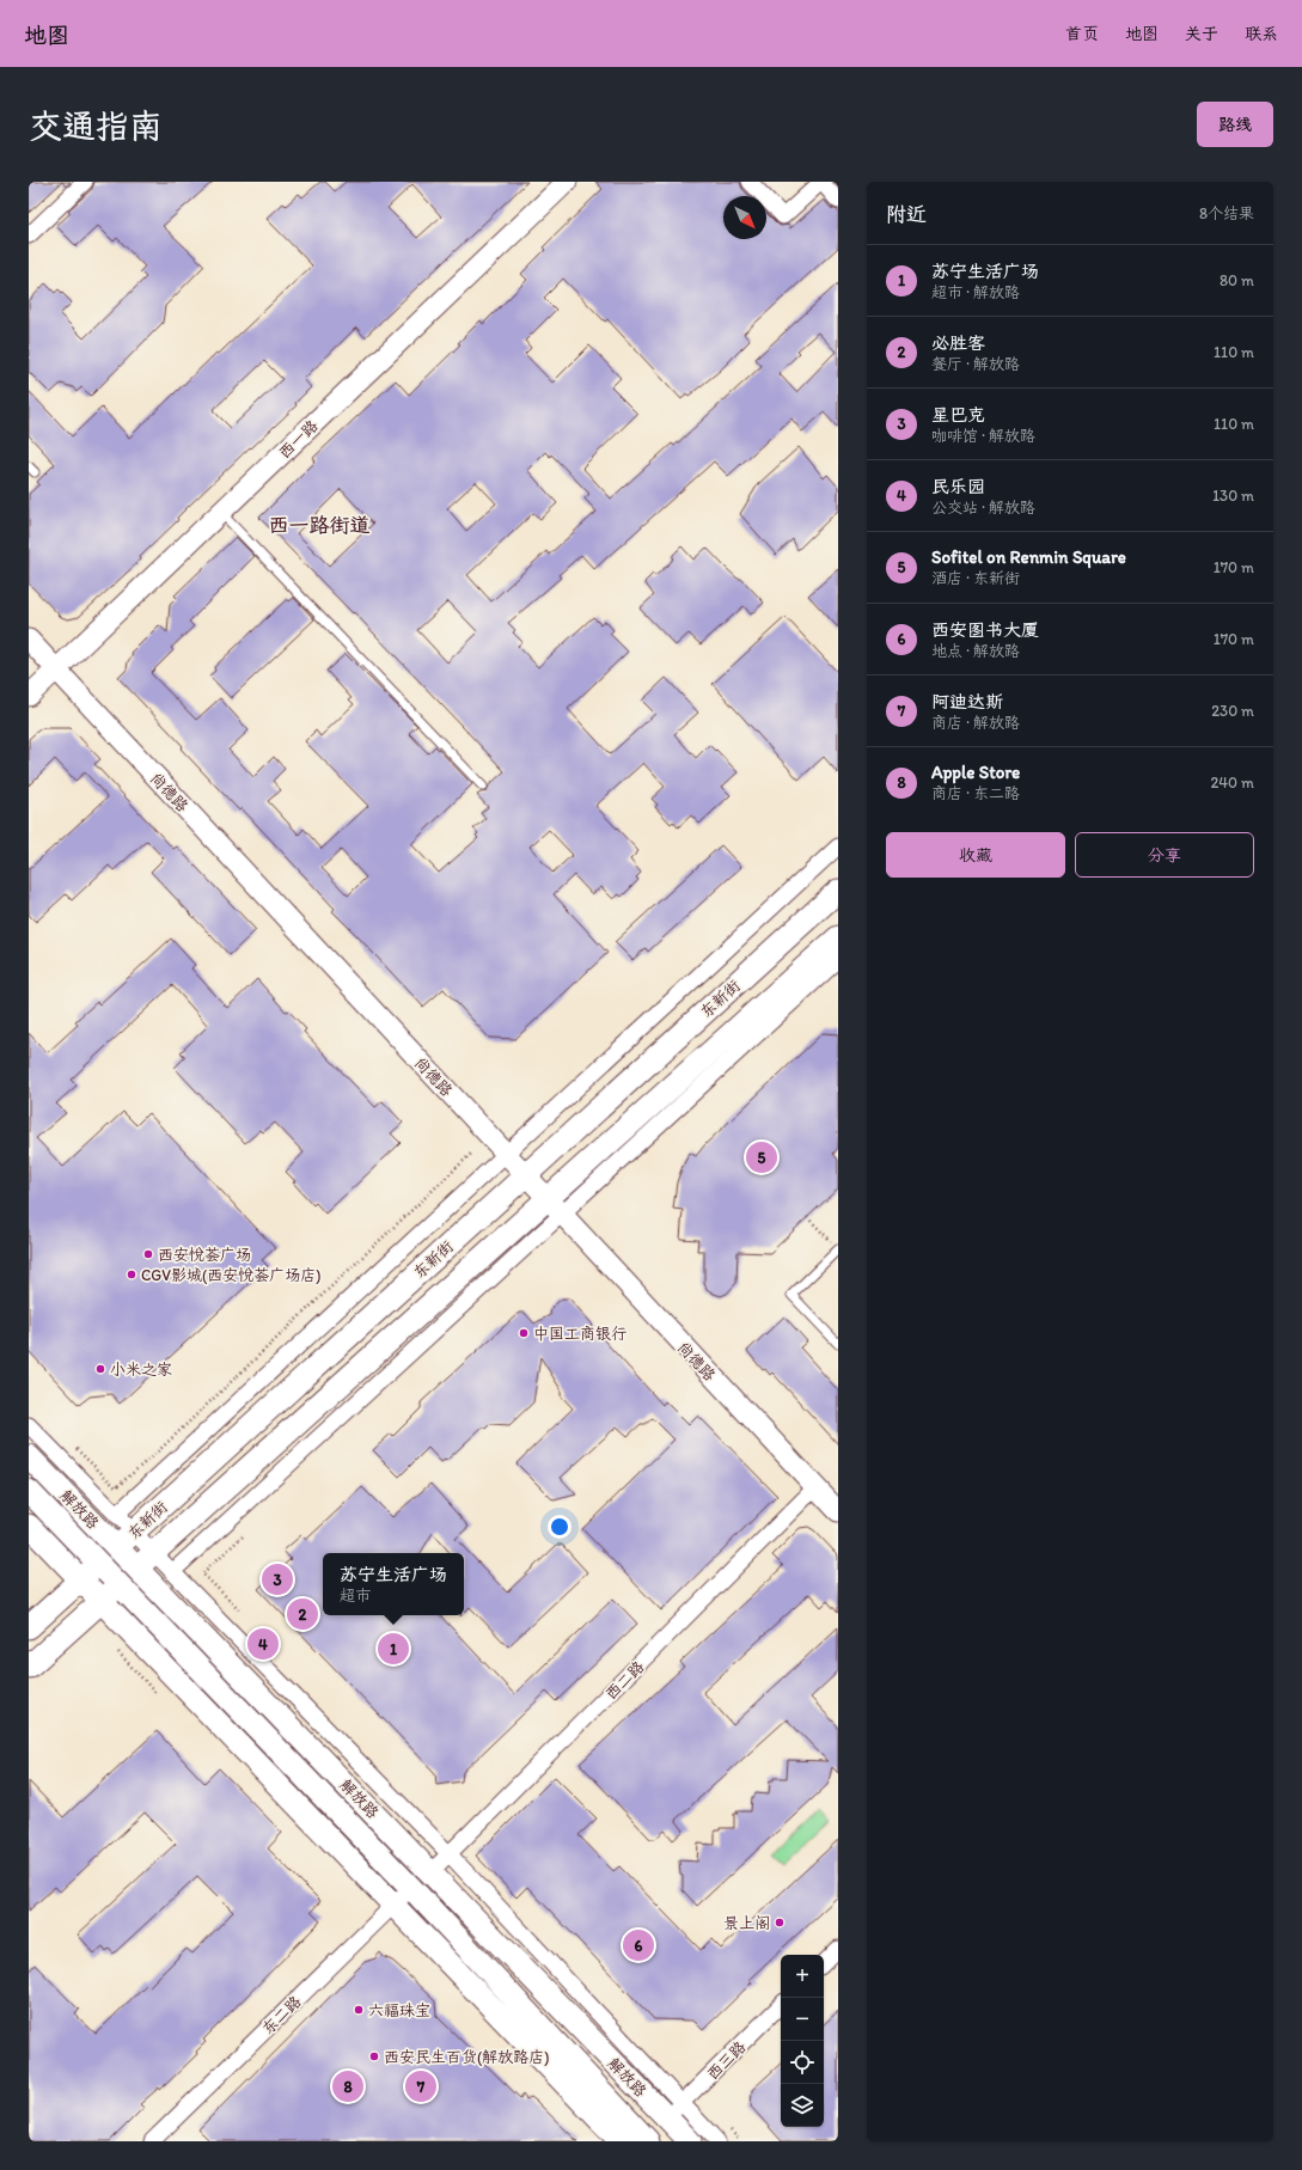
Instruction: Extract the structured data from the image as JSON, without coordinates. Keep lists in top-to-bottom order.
{
  "streets": {
    "main road": ["东新街", "解放路"],
    "street": [
      "西一路",
      "尚德路",
      "西二路",
      "东二路",
      "西三路"
    ]
  },
  "crossings": [
    ["西一路", "尚德路"],
    ["尚德路", "东新街"],
    ["尚德路", "西二路"],
    ["东新街", "解放路"],
    ["解放路", "西二路"],
    ["解放路", "东二路"],
    ["解放路", "西三路"]
  ],
  "districts": ["西一路街道"],
  "places": [
    "西安悦荟广场",
    "CGV影城(西安悦荟广场店)",
    "中国工商银行",
    "小米之家",
    "景上阁",
    "六福珠宝",
    "西安民生百货(解放路店)"
  ],
  "north": "bottom right",
  "page": {
    "header": "地图",
    "nav": [
      "首页",
      "地图",
      "关于",
      "联系"
    ],
    "buttons": [
      "路线",
      ["收藏", "分享"]
    ],
    "title": "交通指南",
    "heading": ["附近", "8个结果"],
    "list": [
      {
        "mark": "1",
        "name": "苏宁生活广场",
        "note": "超市 · 解放路",
        "value": "80 m"
      },
      {
        "mark": "2",
        "name": "必胜客",
        "note": "餐厅 · 解放路",
        "value": "110 m"
      },
      {
        "mark": "3",
        "name": "星巴克",
        "note": "咖啡馆 · 解放路",
        "value": "110 m"
      },
      {
        "mark": "4",
        "name": "民乐园",
        "note": "公交站 · 解放路",
        "value": "130 m"
      },
      {
        "mark": "5",
        "name": "Sofitel on Renmin Square",
        "note": "酒店 · 东新街",
        "value": "170 m"
      },
      {
        "mark": "6",
        "name": "西安图书大厦",
        "note": "地点 · 解放路",
        "value": "170 m"
      },
      {
        "mark": "7",
        "name": "阿迪达斯",
        "note": "商店 · 解放路",
        "value": "230 m"
      },
      {
        "mark": "8",
        "name": "Apple Store",
        "note": "商店 · 东二路",
        "value": "240 m"
      }
    ],
    "pins": [
      "5",
      "3",
      "2",
      "4",
      "1",
      "6",
      "7",
      "8"
    ],
    "popup": ["苏宁生活广场", "超市"],
    "map_buttons": ["+", "−"]
  }
}
